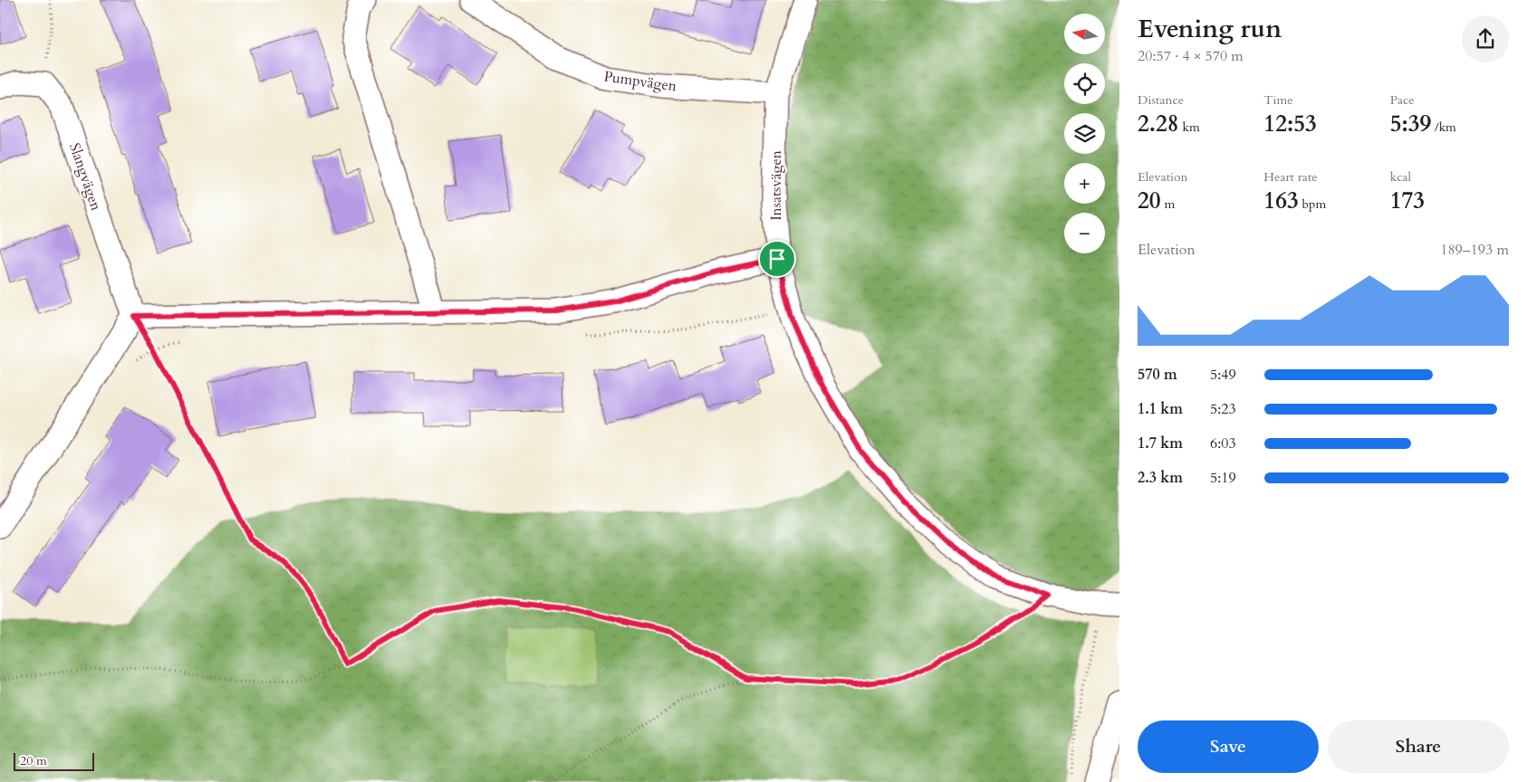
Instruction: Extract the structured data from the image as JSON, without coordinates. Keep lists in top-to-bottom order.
{
  "streets": {
    "street": ["Pumpvägen", "Slangvägen", "Insatsvägen"]
  },
  "crossings": [
    ["Pumpvägen", "Insatsvägen"]
  ],
  "scale_bar": "20 m",
  "north": "left",
  "page": {
    "heading": ["Evening run", "20:57 · 4 × 570 m"],
    "map_buttons": ["+", "−"],
    "stats": [
      ["Distance", "2.28 km"],
      ["Time", "12:53"],
      ["Pace", "5:39 /km"],
      ["Elevation", "20 m"],
      ["Heart rate", "163 bpm"],
      ["kcal", "173"]
    ],
    "chart": ["Elevation", "189–193 m"],
    "list": [
      {
        "name": "570 m",
        "note": "5:49"
      },
      {
        "name": "1.1 km",
        "note": "5:23"
      },
      {
        "name": "1.7 km",
        "note": "6:03"
      },
      {
        "name": "2.3 km",
        "note": "5:19"
      }
    ],
    "buttons": ["Save", "Share"],
    "scale": "20 m"
  }
}
